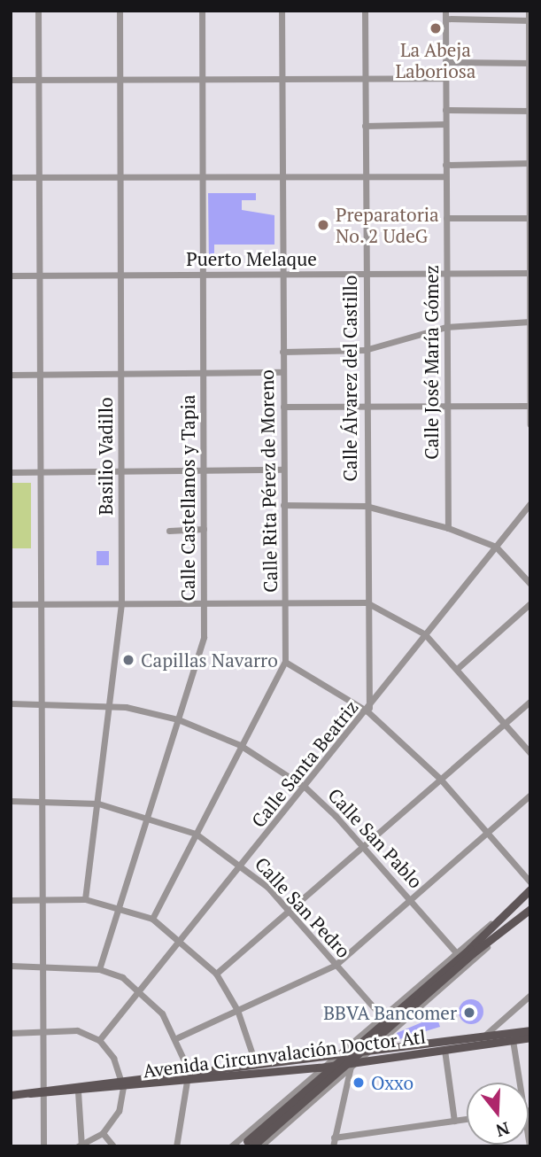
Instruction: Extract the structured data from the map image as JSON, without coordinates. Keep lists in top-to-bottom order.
{
  "streets": {
    "main road": ["Avenida Circunvalación Doctor Atl"],
    "street": [
      "Puerto Melaque",
      "Calle José María Gómez",
      "Calle Álvarez del Castillo",
      "Basilio Vadillo",
      "Calle Rita Pérez de Moreno",
      "Calle Castellanos y Tapia",
      "Calle Santa Beatriz",
      "Calle San Pablo",
      "Calle San Pedro"
    ]
  },
  "crossings": [
    ["Puerto Melaque", "Calle José María Gómez"],
    ["Puerto Melaque", "Calle Álvarez del Castillo"],
    ["Puerto Melaque", "Basilio Vadillo"],
    ["Puerto Melaque", "Calle Rita Pérez de Moreno"],
    ["Puerto Melaque", "Calle Castellanos y Tapia"],
    ["Calle Álvarez del Castillo", "Calle Santa Beatriz"],
    ["Basilio Vadillo", "Calle San Pablo"],
    ["Basilio Vadillo", "Calle San Pedro"],
    ["Calle Rita Pérez de Moreno", "Calle San Pablo"],
    ["Calle Rita Pérez de Moreno", "Calle San Pedro"],
    ["Calle Castellanos y Tapia", "Calle San Pablo"],
    ["Calle Castellanos y Tapia", "Calle San Pedro"],
    ["Calle Santa Beatriz", "Calle San Pablo"],
    ["Calle Santa Beatriz", "Calle San Pedro"]
  ],
  "places": [
    "La Abeja Laboriosa",
    "Preparatoria No. 2 UdeG",
    "Capillas Navarro",
    "BBVA Bancomer",
    "Oxxo"
  ],
  "north": "bottom"
}
